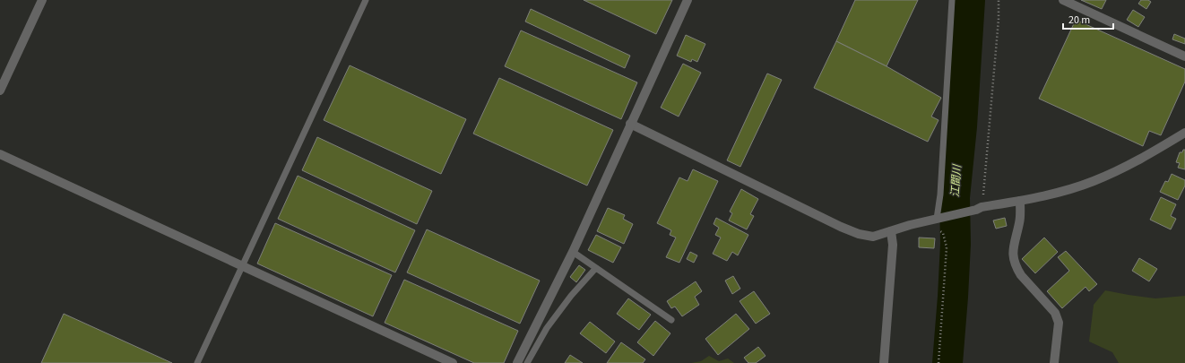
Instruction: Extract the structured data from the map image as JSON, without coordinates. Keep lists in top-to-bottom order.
{
  "water": ["江間川"],
  "scale_bar": "20 m"
}
